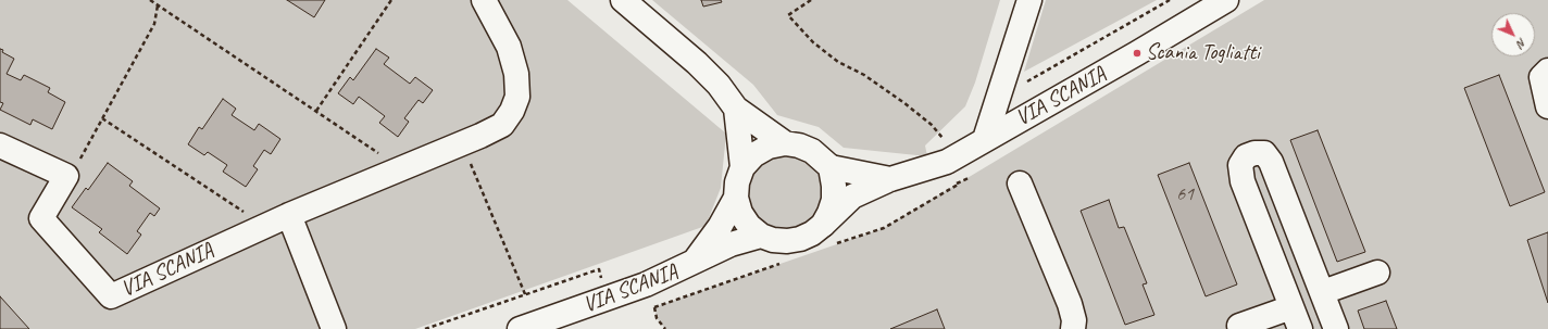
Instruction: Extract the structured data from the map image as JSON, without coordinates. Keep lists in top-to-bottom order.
{
  "streets": {
    "street": ["VIA SCANIA"]
  },
  "places": ["Scania Togliatti"],
  "house_numbers": ["61"],
  "north": "bottom right"
}
